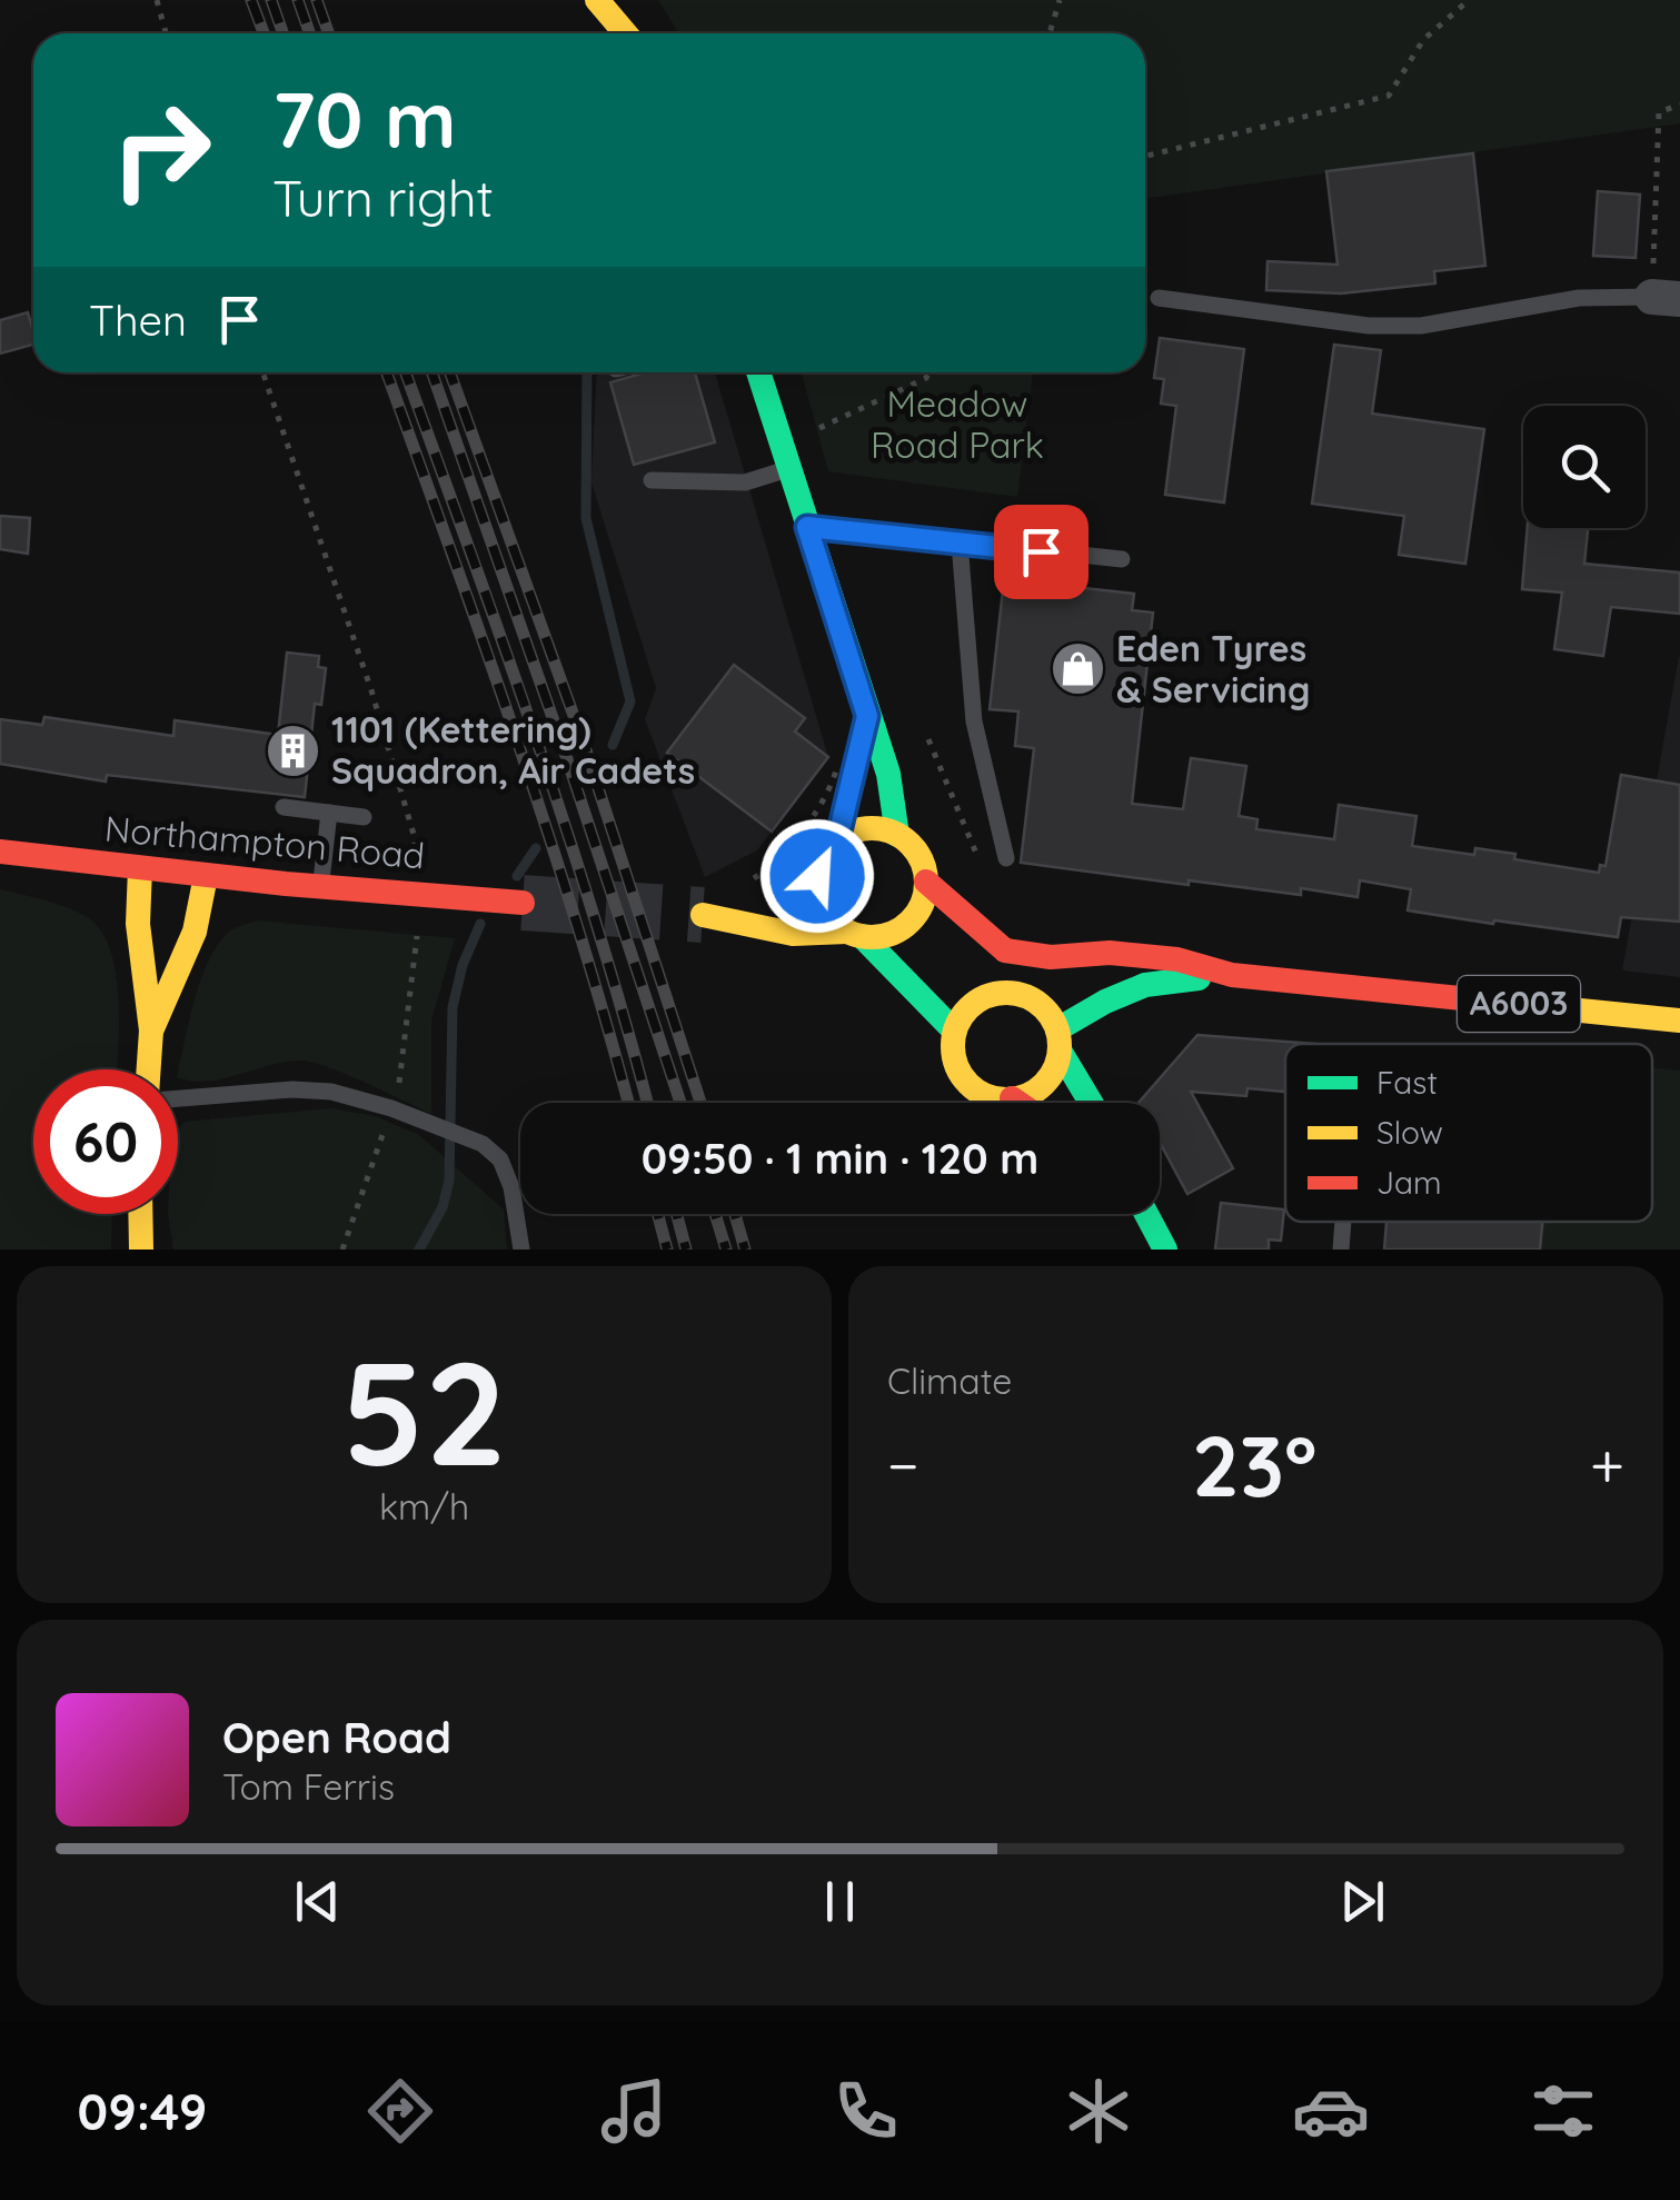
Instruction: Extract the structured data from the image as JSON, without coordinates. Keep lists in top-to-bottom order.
{
  "streets": {
    "main road": ["Northampton Road", "A6003"]
  },
  "parks": ["Meadow Road Park"],
  "places": {
    "shop": ["Eden Tyres & Servicing"],
    "building": ["1101 (Kettering) Squadron, Air Cadets"]
  },
  "legend": ["Fast", "Slow", "Jam"],
  "page": {
    "turn": ["70 m", "Turn right"],
    "then": "Then",
    "limit": "60",
    "trip": "09:50 · 1 min · 120 m",
    "tile": [
      ["52", "km/h"],
      "Climate"
    ],
    "heat": ["−", "23°", "+"],
    "song": ["Open Road", "Tom Ferris"],
    "tabs": "09:49"
  }
}
